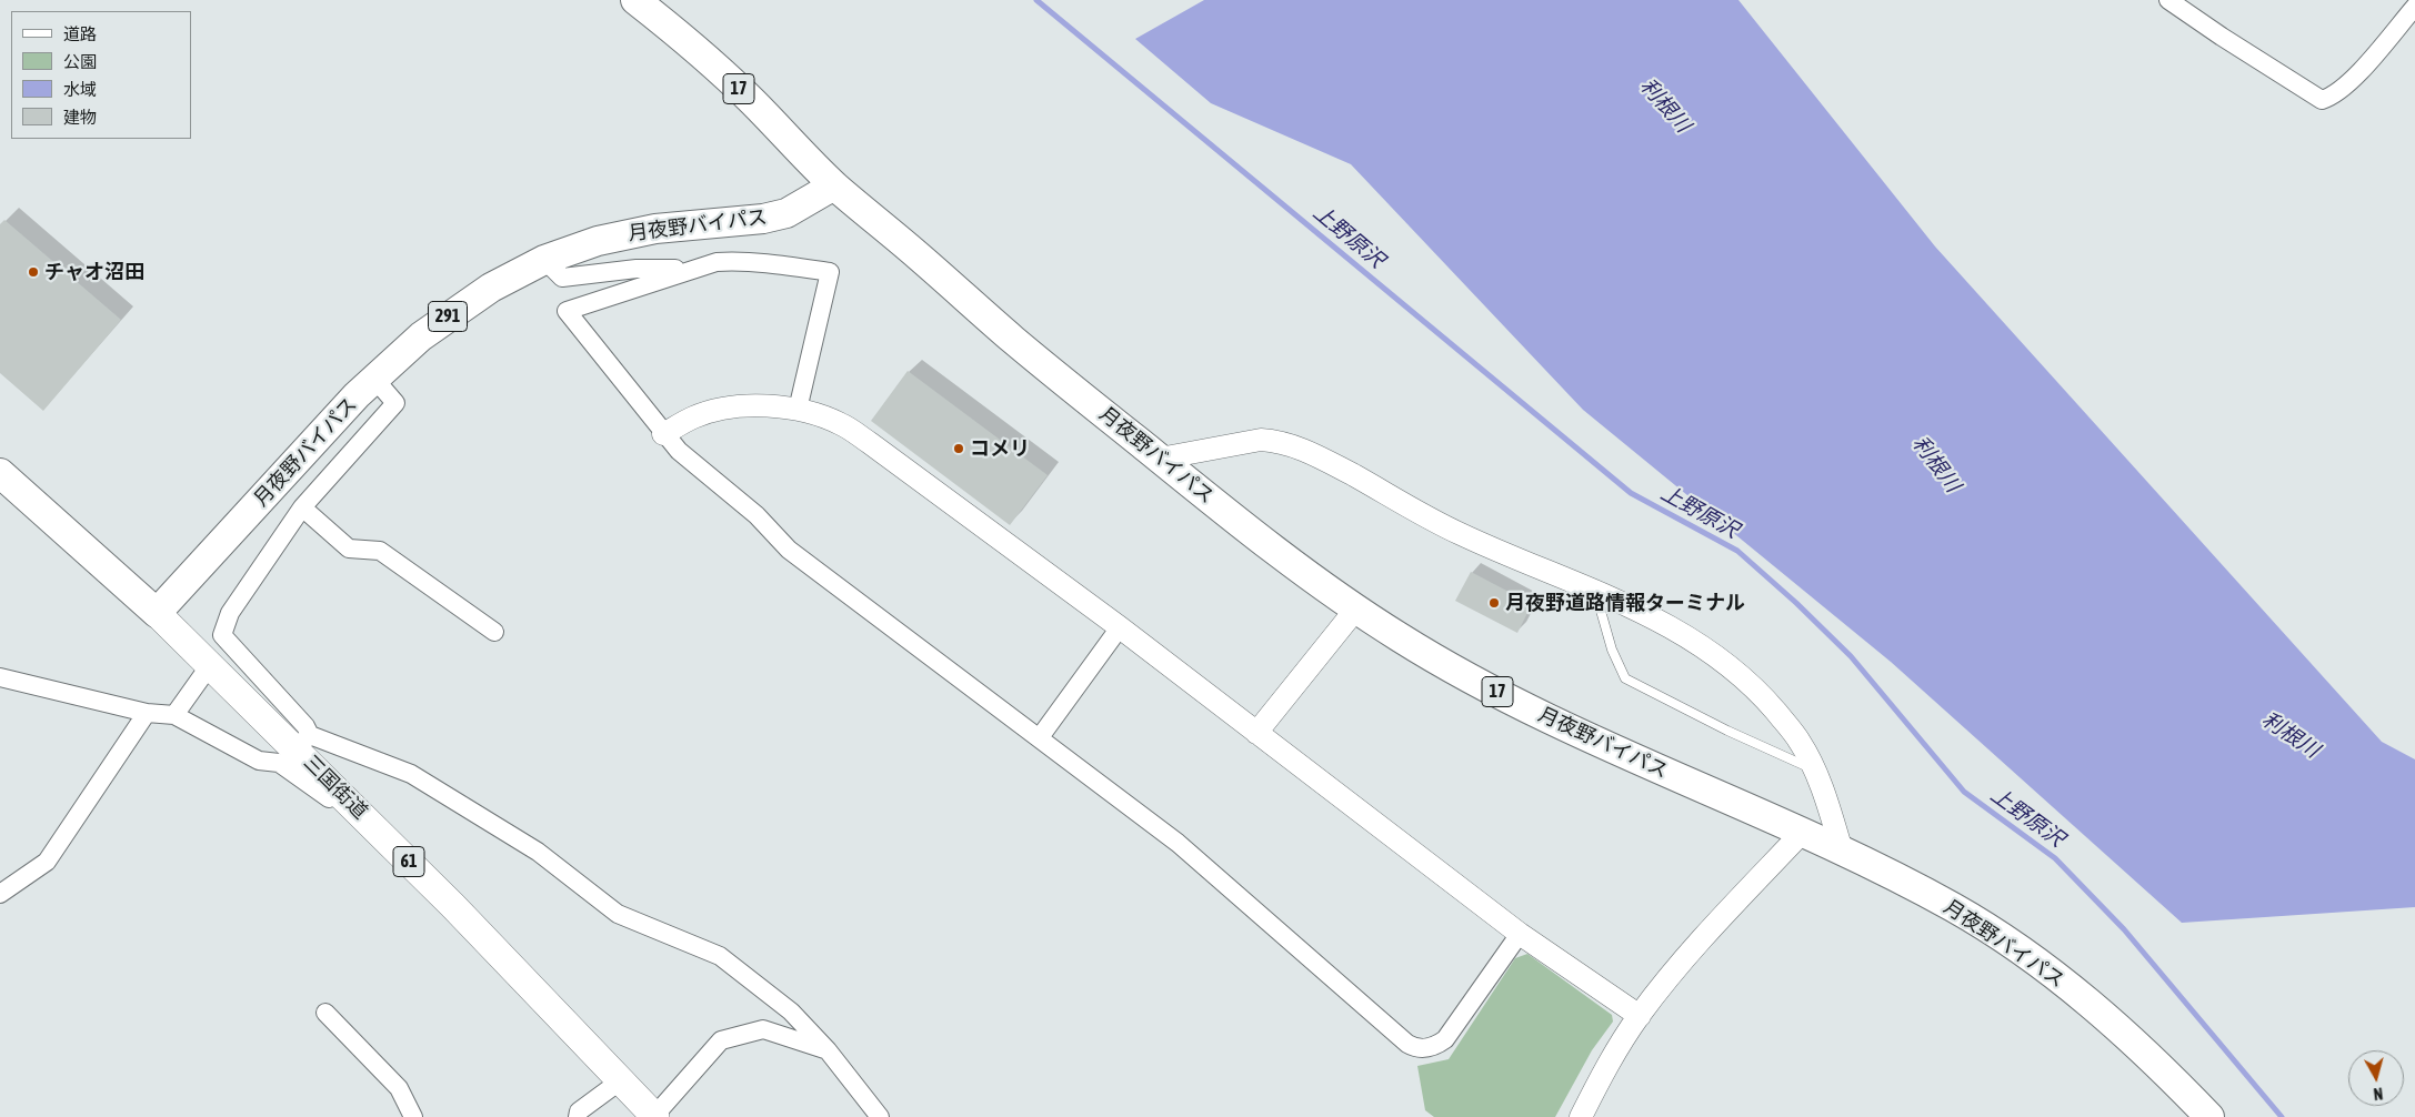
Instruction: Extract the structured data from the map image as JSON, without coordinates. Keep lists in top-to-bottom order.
{
  "streets": {
    "highway": [
      "17",
      "月夜野バイパス",
      "291",
      "三国街道"
    ],
    "main road": ["61"]
  },
  "crossings": [
    ["17", "月夜野バイパス"],
    ["月夜野バイパス", "三国街道"]
  ],
  "water": ["利根川", "上野原沢"],
  "places": ["チャオ沼田", "コメリ", "月夜野道路情報ターミナル"],
  "legend": [
    "道路",
    "公園",
    "水域",
    "建物"
  ],
  "north": "bottom"
}
